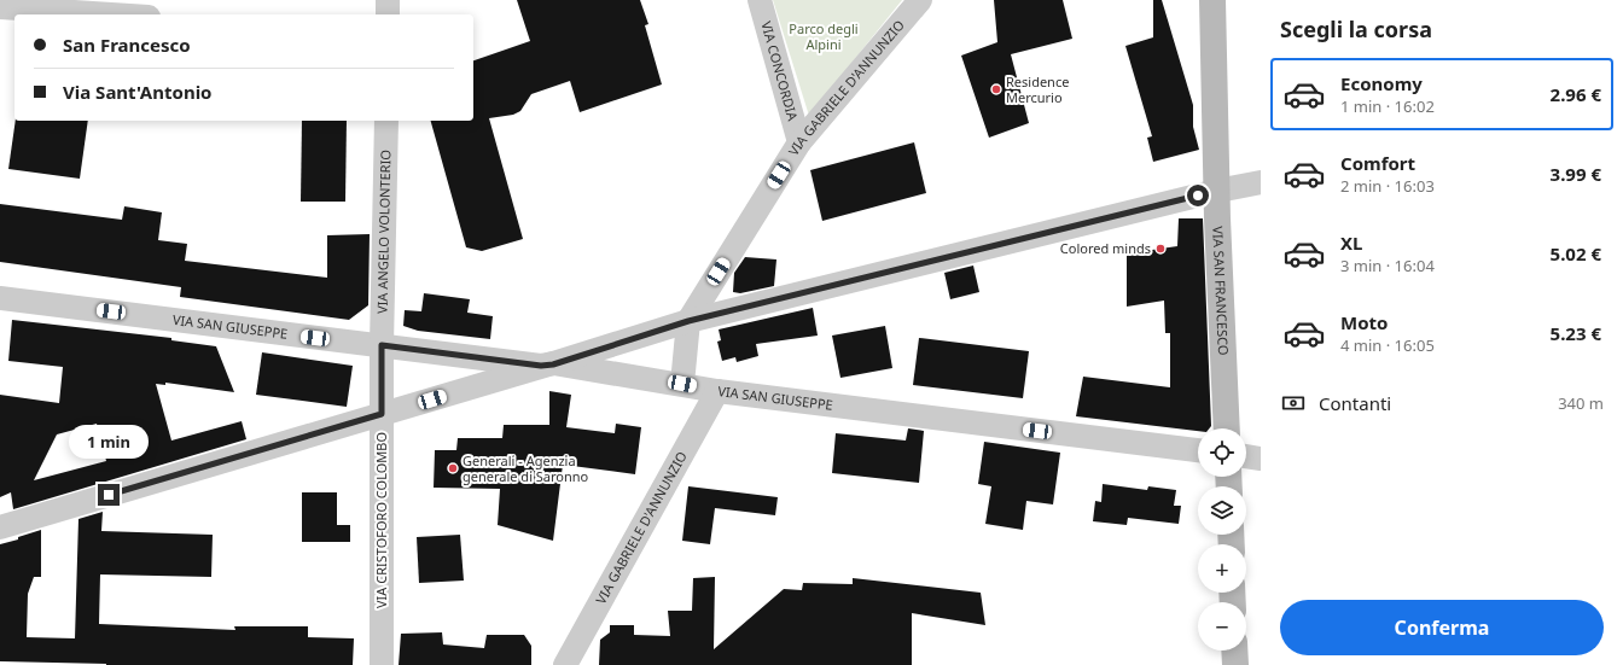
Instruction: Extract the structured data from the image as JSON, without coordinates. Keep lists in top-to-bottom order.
{
  "streets": {
    "street": [
      "VIA CONCORDIA",
      "VIA GABRIELE D'ANNUNZIO",
      "VIA ANGELO VOLONTERIO",
      "VIA SAN FRANCESCO",
      "VIA SAN GIUSEPPE",
      "VIA CRISTOFORO COLOMBO"
    ]
  },
  "crossings": [
    ["VIA CONCORDIA", "VIA GABRIELE D'ANNUNZIO"],
    ["VIA GABRIELE D'ANNUNZIO", "VIA SAN GIUSEPPE"],
    ["VIA ANGELO VOLONTERIO", "VIA SAN GIUSEPPE"],
    ["VIA ANGELO VOLONTERIO", "VIA CRISTOFORO COLOMBO"],
    ["VIA SAN GIUSEPPE", "VIA CRISTOFORO COLOMBO"]
  ],
  "parks": ["Parco degli Alpini"],
  "places": ["Residence Mercurio", "Colored minds", "Generali - Agenzia generale di Saronno"],
  "page": {
    "heading": "Scegli la corsa",
    "banner": ["San Francesco", "Via Sant'Antonio"],
    "list": [
      {
        "name": "Economy",
        "note": "1 min · 16:02",
        "value": "2.96 €"
      },
      {
        "name": "Comfort",
        "note": "2 min · 16:03",
        "value": "3.99 €"
      },
      {
        "name": "XL",
        "note": "3 min · 16:04",
        "value": "5.02 €"
      },
      {
        "name": "Moto",
        "note": "4 min · 16:05",
        "value": "5.23 €"
      }
    ],
    "pay": ["Contanti", "340 m"],
    "bubble": "1 min",
    "map_buttons": ["+", "−"],
    "buttons": "Conferma"
  }
}
